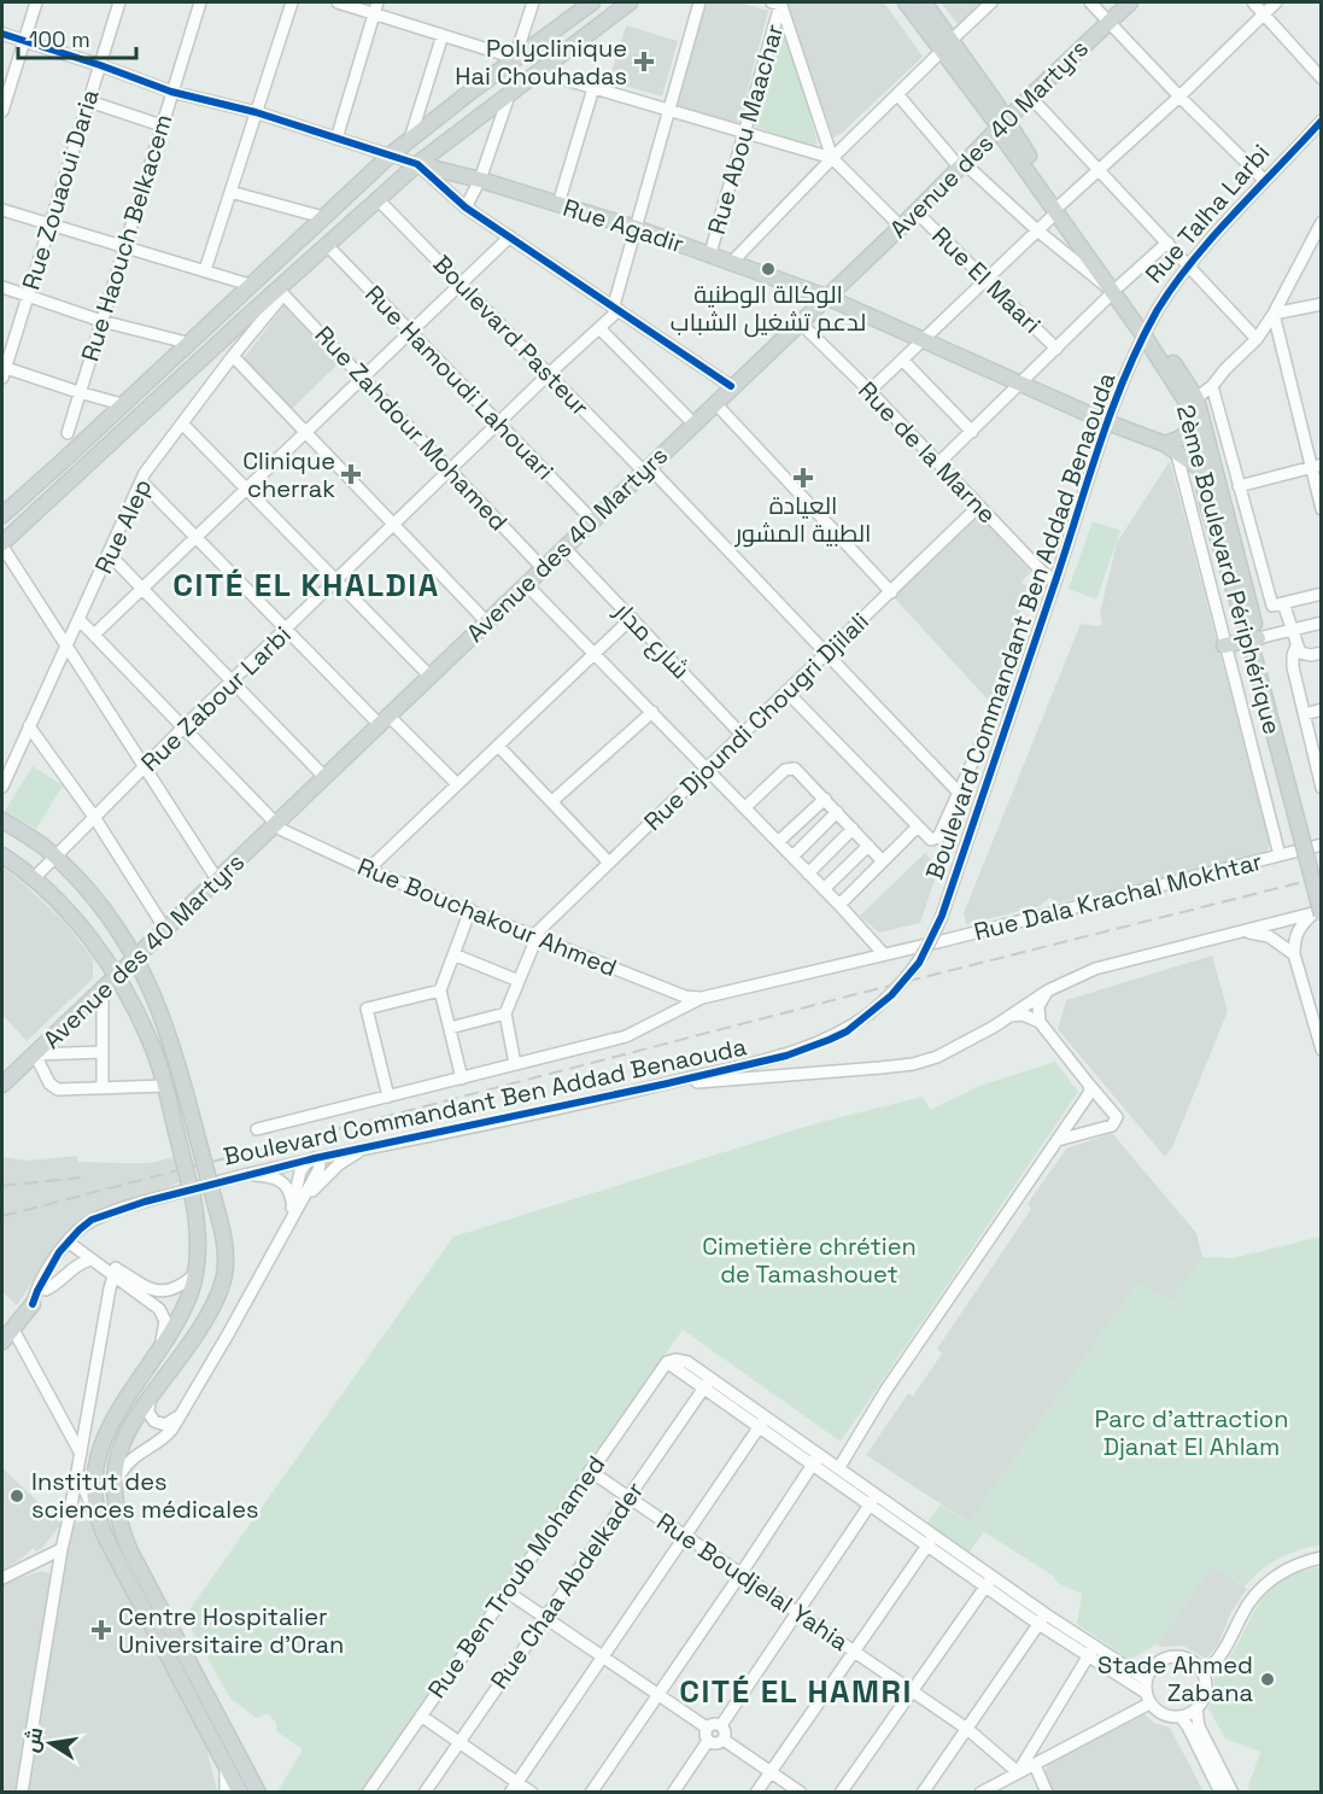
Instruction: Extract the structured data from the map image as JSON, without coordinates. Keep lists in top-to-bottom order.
{
  "streets": {
    "main road": [
      "Avenue des 40 Martyrs",
      "Rue Agadir",
      "2ème Boulevard Périphérique",
      "Boulevard Commandant Ben Addad Benaouda"
    ],
    "street": [
      "Rue Abou Maachar",
      "Rue Zouaoui Daria",
      "Rue Talha Larbi",
      "Rue Haouch Belkacem",
      "Rue El Maari",
      "Boulevard Pasteur",
      "Rue Hamoudi Lahouari",
      "Rue Zahdour Mohamed",
      "Rue de la Marne",
      "Rue Alep",
      "شارع مدار",
      "Rue Zabour Larbi",
      "Rue Djoundi Chougri Djilali",
      "Rue Dala Krachal Mokhtar",
      "Rue Bouchakour Ahmed",
      "Rue Ben Troub Mohamed",
      "Rue Boudjelal Yahia",
      "Rue Chaa Abdelkader"
    ]
  },
  "crossings": [
    ["Rue Abou Maachar", "Rue Agadir"],
    ["Avenue des 40 Martyrs", "Rue Agadir"],
    ["Avenue des 40 Martyrs", "Rue El Maari"],
    ["Avenue des 40 Martyrs", "Boulevard Pasteur"],
    ["Avenue des 40 Martyrs", "Rue Hamoudi Lahouari"],
    ["Avenue des 40 Martyrs", "Rue Zahdour Mohamed"],
    ["Avenue des 40 Martyrs", "Rue de la Marne"],
    ["Avenue des 40 Martyrs", "2ème Boulevard Périphérique"],
    ["Avenue des 40 Martyrs", "شارع مدار"],
    ["Avenue des 40 Martyrs", "Rue Bouchakour Ahmed"],
    ["Rue Talha Larbi", "Boulevard Commandant Ben Addad Benaouda"],
    ["Rue Agadir", "2ème Boulevard Périphérique"],
    ["Rue Agadir", "Boulevard Commandant Ben Addad Benaouda"],
    ["Boulevard Pasteur", "Rue Zabour Larbi"],
    ["Boulevard Pasteur", "Rue Djoundi Chougri Djilali"],
    ["Rue Hamoudi Lahouari", "Rue Zabour Larbi"],
    ["Rue Zahdour Mohamed", "Rue Alep"],
    ["Rue Zahdour Mohamed", "Rue Zabour Larbi"],
    ["Rue de la Marne", "Boulevard Commandant Ben Addad Benaouda"],
    ["Rue de la Marne", "Rue Djoundi Chougri Djilali"],
    ["Rue Alep", "Rue Bouchakour Ahmed"],
    ["2ème Boulevard Périphérique", "Boulevard Commandant Ben Addad Benaouda"],
    ["شارع مدار", "Rue Djoundi Chougri Djilali"],
    ["Rue Zabour Larbi", "Rue Bouchakour Ahmed"],
    ["Rue Djoundi Chougri Djilali", "Rue Bouchakour Ahmed"],
    ["Rue Dala Krachal Mokhtar", "Rue Bouchakour Ahmed"],
    ["Rue Ben Troub Mohamed", "Rue Boudjelal Yahia"],
    ["Rue Boudjelal Yahia", "Rue Chaa Abdelkader"]
  ],
  "districts": ["CITÉ EL KHALDIA", "CITÉ EL HAMRI"],
  "parks": ["Cimetière chrétien de Tamashouet", "Parc d'attraction Djanat El Ahlam"],
  "places": {
    "health": [
      "Polyclinique Hai Chouhadas",
      "Clinique cherrak",
      "العيادة الطبية المشور",
      "Centre Hospitalier Universitaire d'Oran"
    ],
    "other": ["الوكالة الوطنية لدعم تشغيل الشباب", "Institut des sciences médicales", "Stade Ahmed Zabana"]
  },
  "scale_bar": "100 m",
  "north": "left"
}
